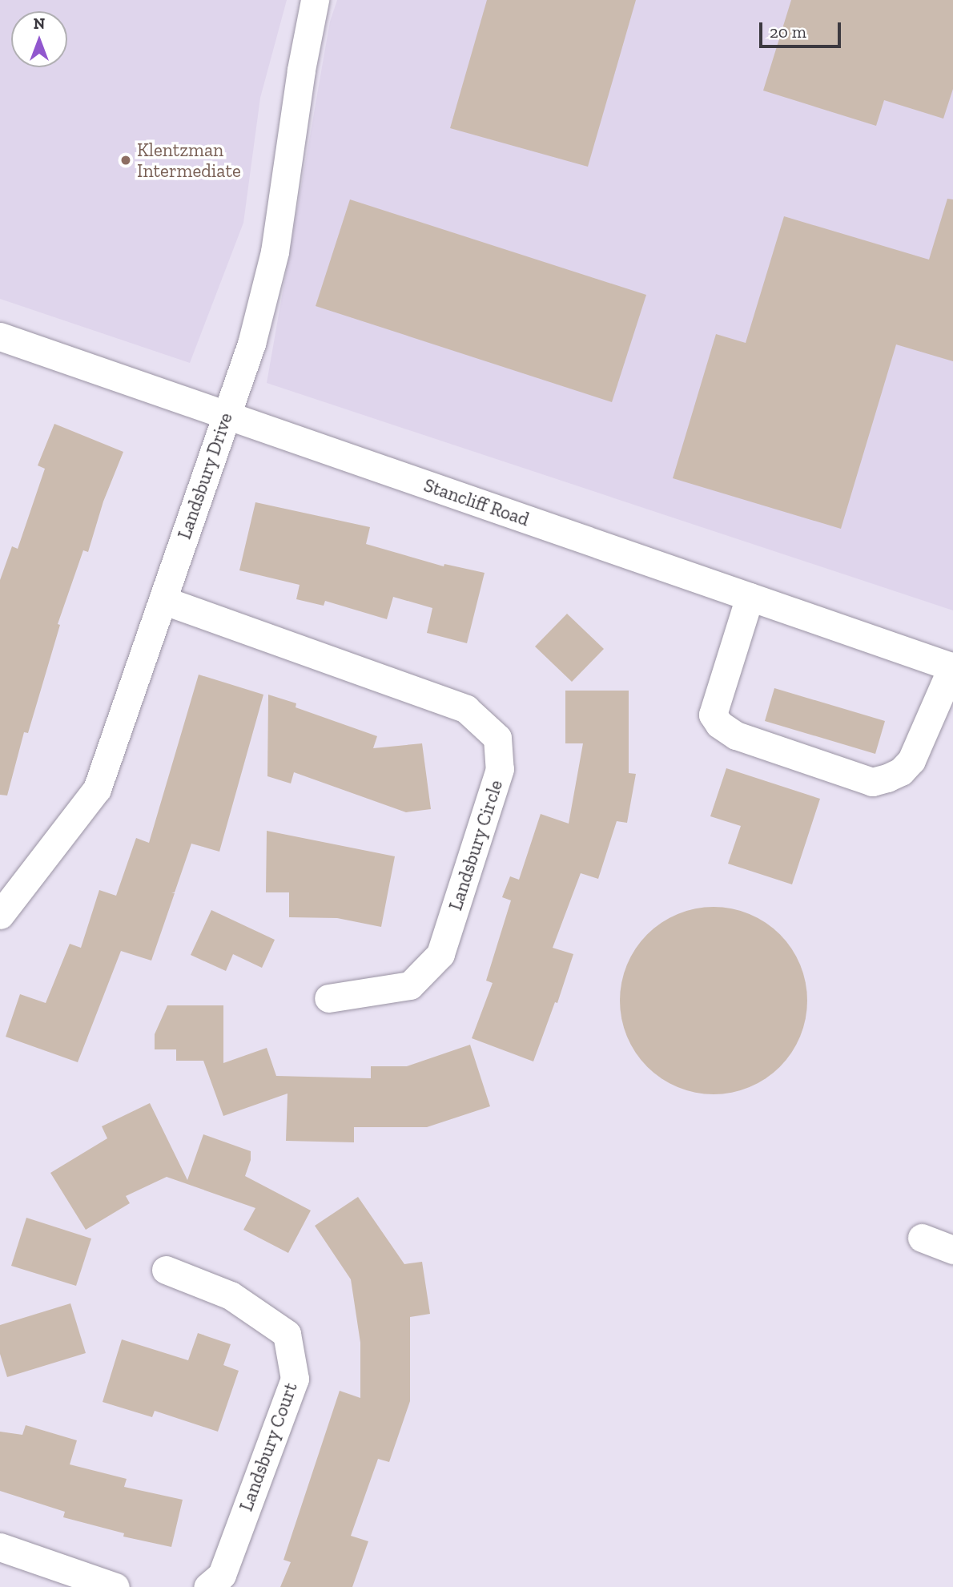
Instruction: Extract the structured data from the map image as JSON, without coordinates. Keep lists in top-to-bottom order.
{
  "streets": {
    "street": [
      "Landsbury Drive",
      "Stancliff Road",
      "Landsbury Circle",
      "Landsbury Court"
    ]
  },
  "crossings": [
    ["Landsbury Drive", "Stancliff Road"],
    ["Landsbury Drive", "Landsbury Circle"]
  ],
  "places": ["Klentzman Intermediate"],
  "scale_bar": "20 m",
  "north": "top"
}
